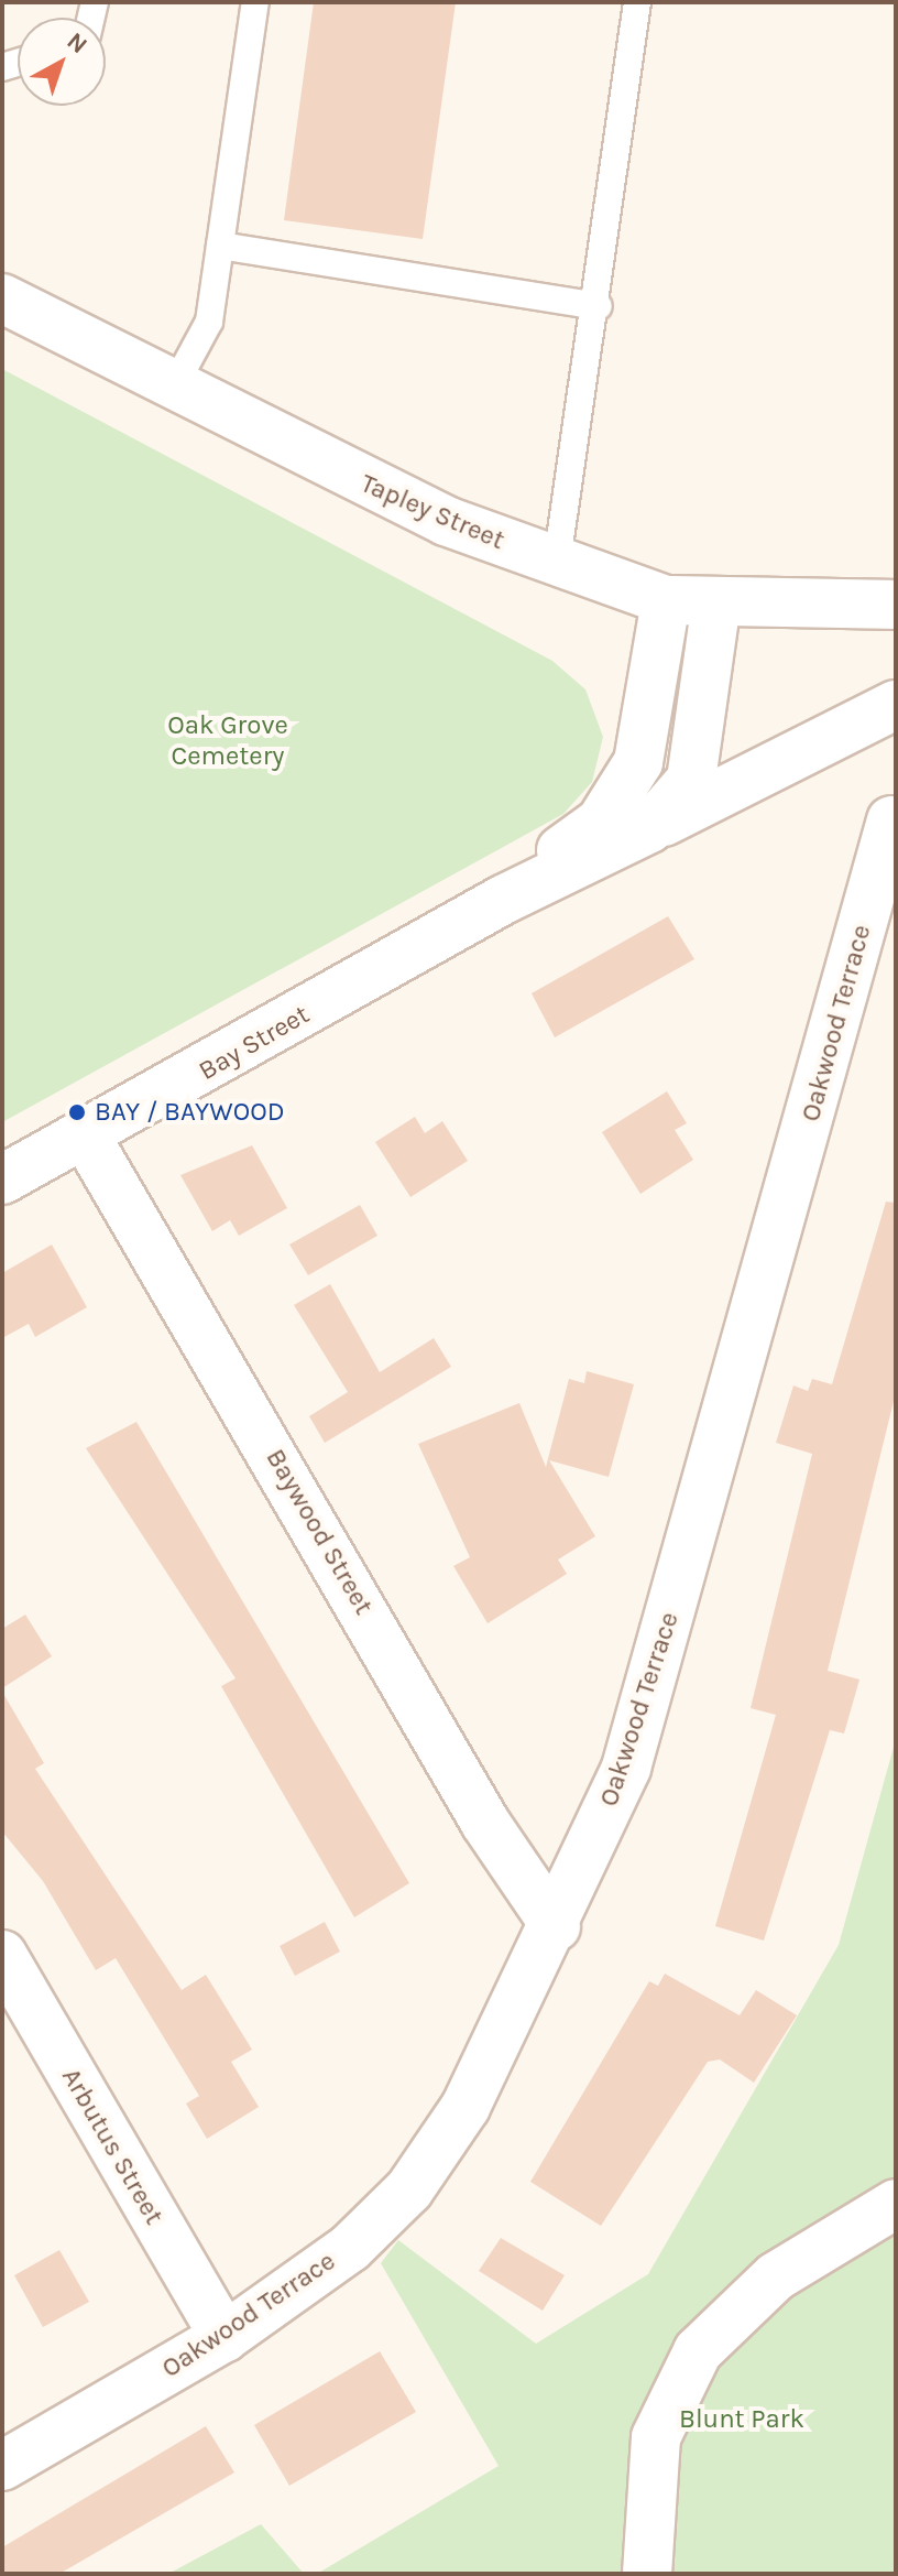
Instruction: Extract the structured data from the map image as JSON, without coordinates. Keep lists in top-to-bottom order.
{
  "streets": {
    "street": [
      "Tapley Street",
      "Oakwood Terrace",
      "Bay Street",
      "Baywood Street",
      "Arbutus Street"
    ]
  },
  "crossings": [
    ["Tapley Street", "Bay Street"],
    ["Oakwood Terrace", "Baywood Street"],
    ["Oakwood Terrace", "Arbutus Street"],
    ["Bay Street", "Baywood Street"]
  ],
  "parks": ["Oak Grove Cemetery", "Blunt Park"],
  "places": ["BAY / BAYWOOD"],
  "north": "top right"
}
